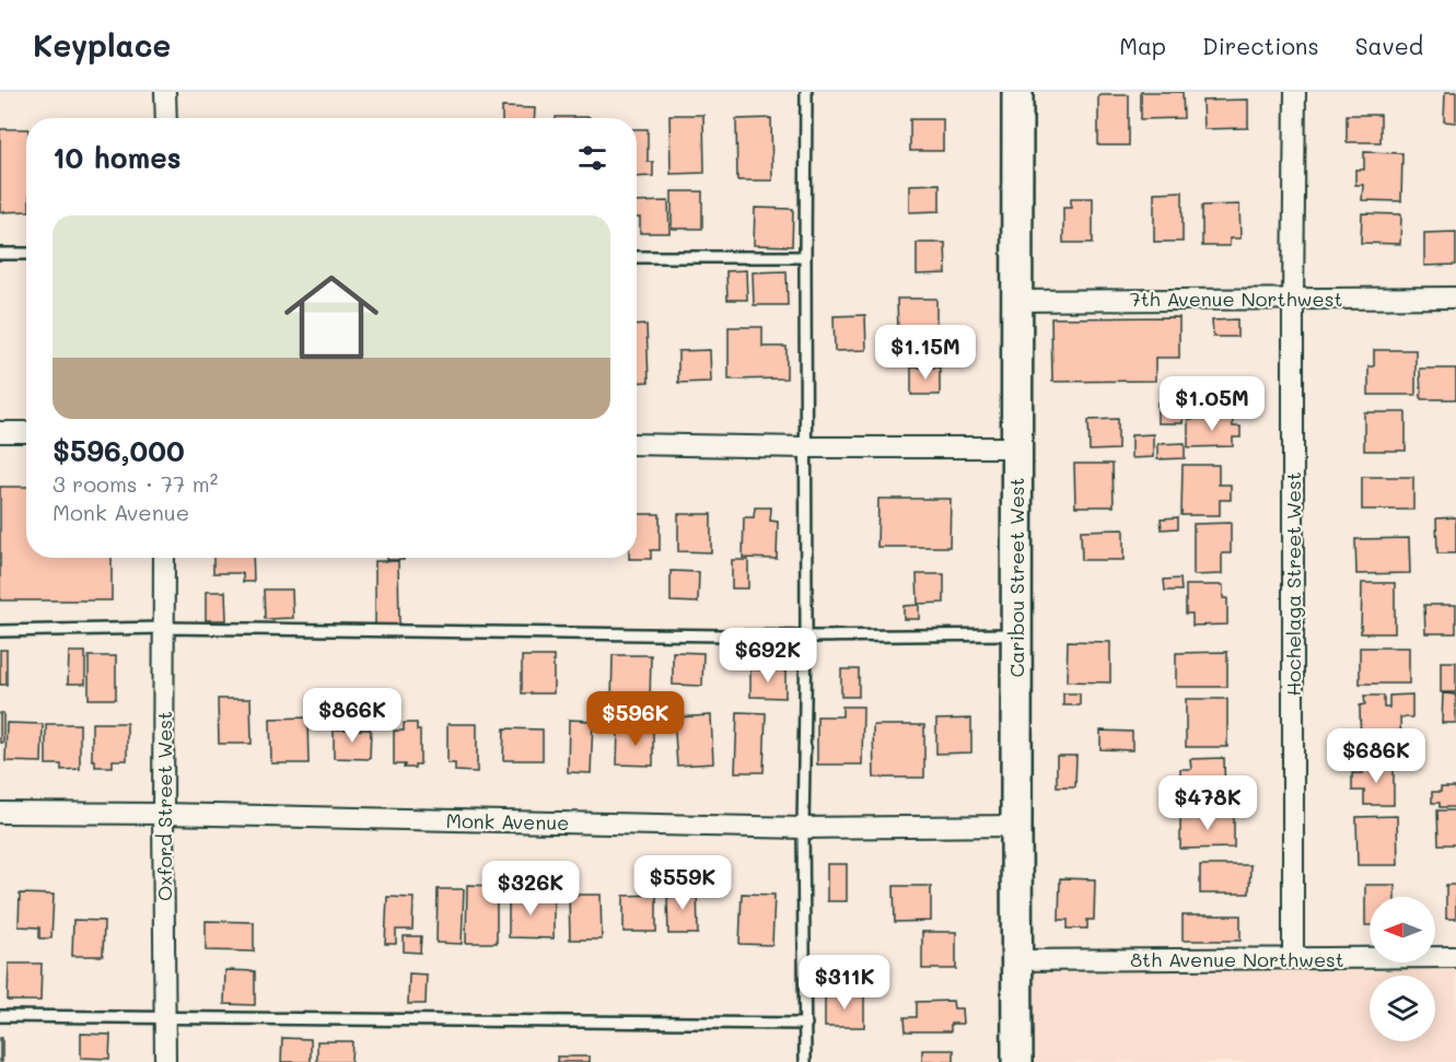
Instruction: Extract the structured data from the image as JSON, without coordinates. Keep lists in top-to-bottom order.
{
  "streets": {
    "street": [
      "7th Avenue Northwest",
      "Caribou Street West",
      "Hochelaga Street West",
      "Oxford Street West",
      "Monk Avenue",
      "8th Avenue Northwest"
    ]
  },
  "crossings": [
    ["7th Avenue Northwest", "Caribou Street West"],
    ["7th Avenue Northwest", "Hochelaga Street West"],
    ["Caribou Street West", "Monk Avenue"],
    ["Caribou Street West", "8th Avenue Northwest"],
    ["Hochelaga Street West", "8th Avenue Northwest"],
    ["Oxford Street West", "Monk Avenue"]
  ],
  "north": "left",
  "page": {
    "header": "Keyplace",
    "nav": ["Map", "Directions", "Saved"],
    "heading": "10 homes",
    "list": [
      {
        "name": "$596,000",
        "note": "3 rooms · 77 m² · Monk Avenue"
      }
    ],
    "price": [
      "$1.15M",
      "$1.05M",
      "$692K",
      "$866K",
      "$596K",
      "$686K",
      "$478K",
      "$559K",
      "$326K",
      "$311K"
    ]
  }
}
